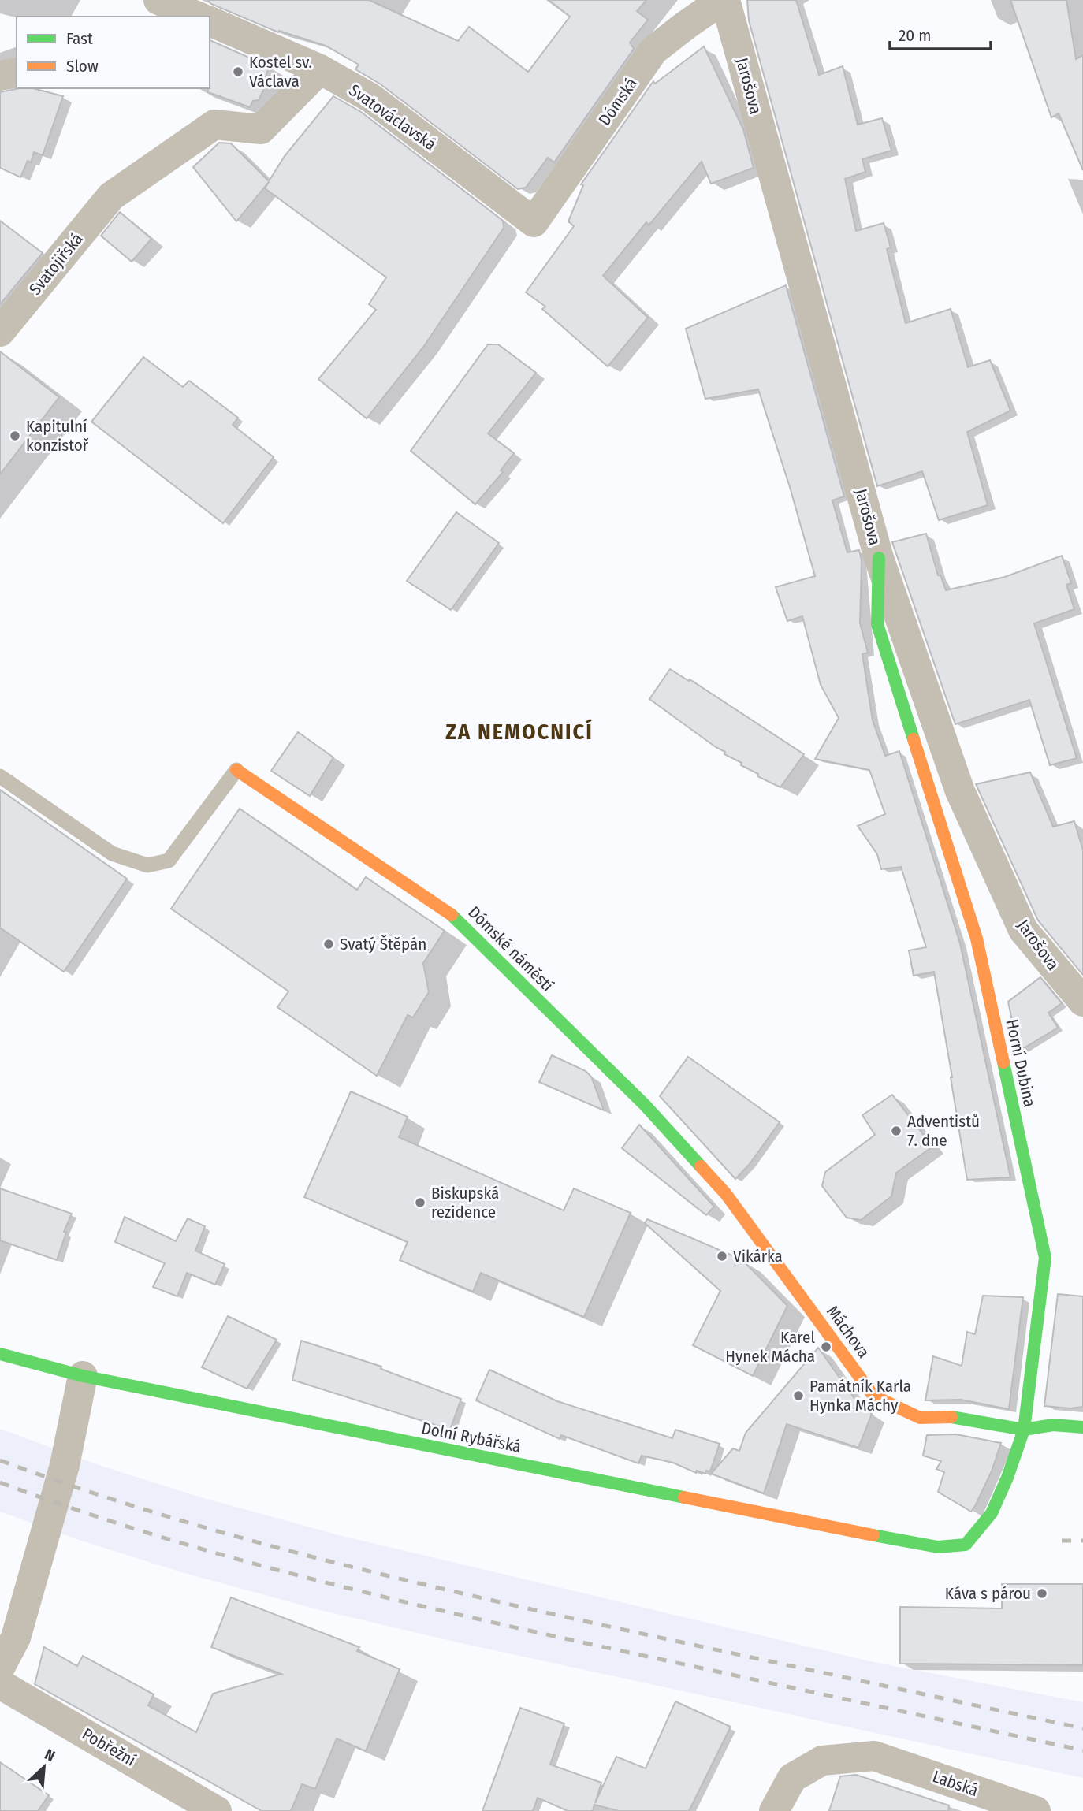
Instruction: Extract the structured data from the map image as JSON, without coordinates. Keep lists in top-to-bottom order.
{
  "streets": {
    "street": [
      "Jarošova",
      "Dómská",
      "Svatováclavská",
      "Svatojiřská",
      "Dómské náměstí",
      "Horní Dubina",
      "Máchova",
      "Dolní Rybářská",
      "Pobřežní",
      "Labská"
    ]
  },
  "crossings": [
    ["Jarošova", "Dómská"],
    ["Jarošova", "Horní Dubina"],
    ["Dómská", "Svatováclavská"],
    ["Svatováclavská", "Svatojiřská"],
    ["Dómské náměstí", "Máchova"],
    ["Horní Dubina", "Máchova"],
    ["Horní Dubina", "Dolní Rybářská"]
  ],
  "districts": ["ZA NEMOCNICÍ"],
  "places": [
    "Kostel sv. Václava",
    "Kapitulní konzistoř",
    "Svatý Štěpán",
    "Adventistů 7. dne",
    "Biskupská rezidence",
    "Vikárka",
    "Karel Hynek Mácha",
    "Památník Karla Hynka Máchy",
    "Káva s párou"
  ],
  "legend": ["Fast", "Slow"],
  "scale_bar": "20 m",
  "north": "top right"
}
